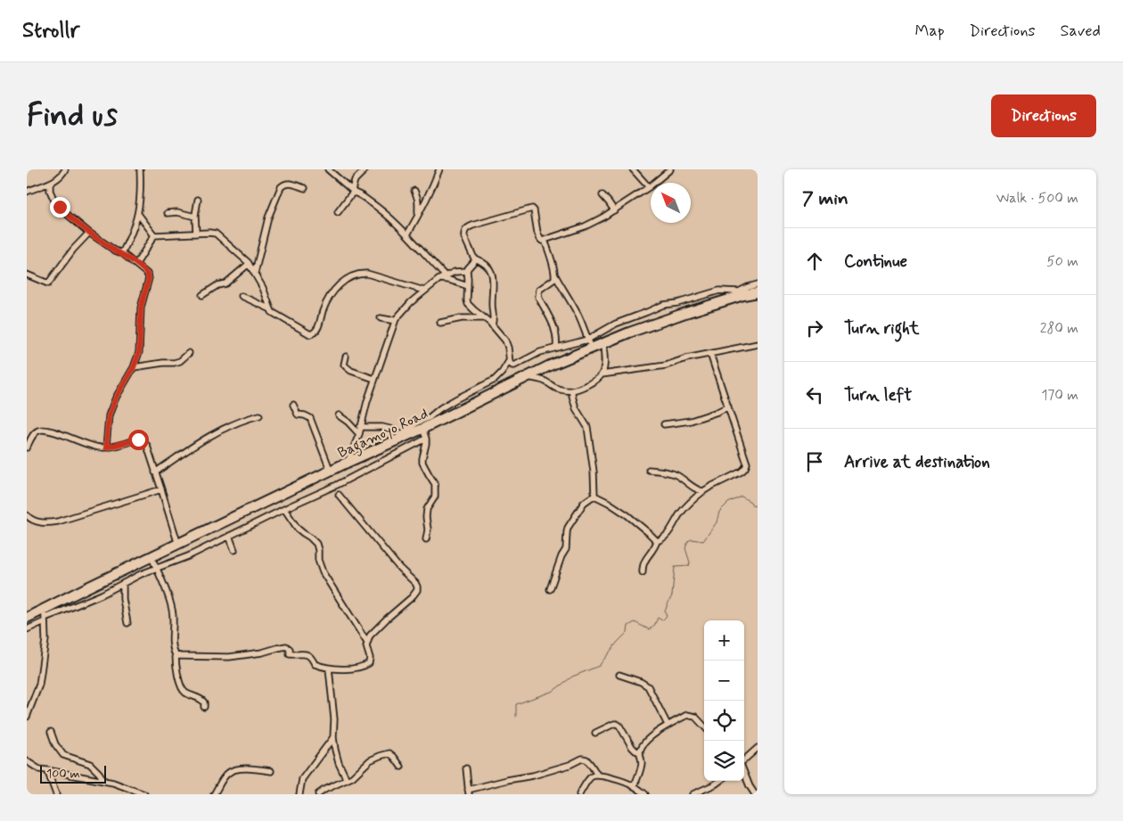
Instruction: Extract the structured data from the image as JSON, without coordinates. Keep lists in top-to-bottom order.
{
  "streets": {
    "highway": ["Bagamoyo Road"]
  },
  "scale_bar": "100 m",
  "north": "top left",
  "page": {
    "header": "Strollr",
    "nav": ["Map", "Directions", "Saved"],
    "buttons": "Directions",
    "title": "Find us",
    "heading": ["7 min", "Walk · 500 m"],
    "list": [
      ["Continue", "50 m"],
      ["Turn right", "280 m"],
      ["Turn left", "170 m"],
      "Arrive at destination"
    ],
    "map_buttons": ["+", "−"],
    "scale": "100 m"
  }
}
